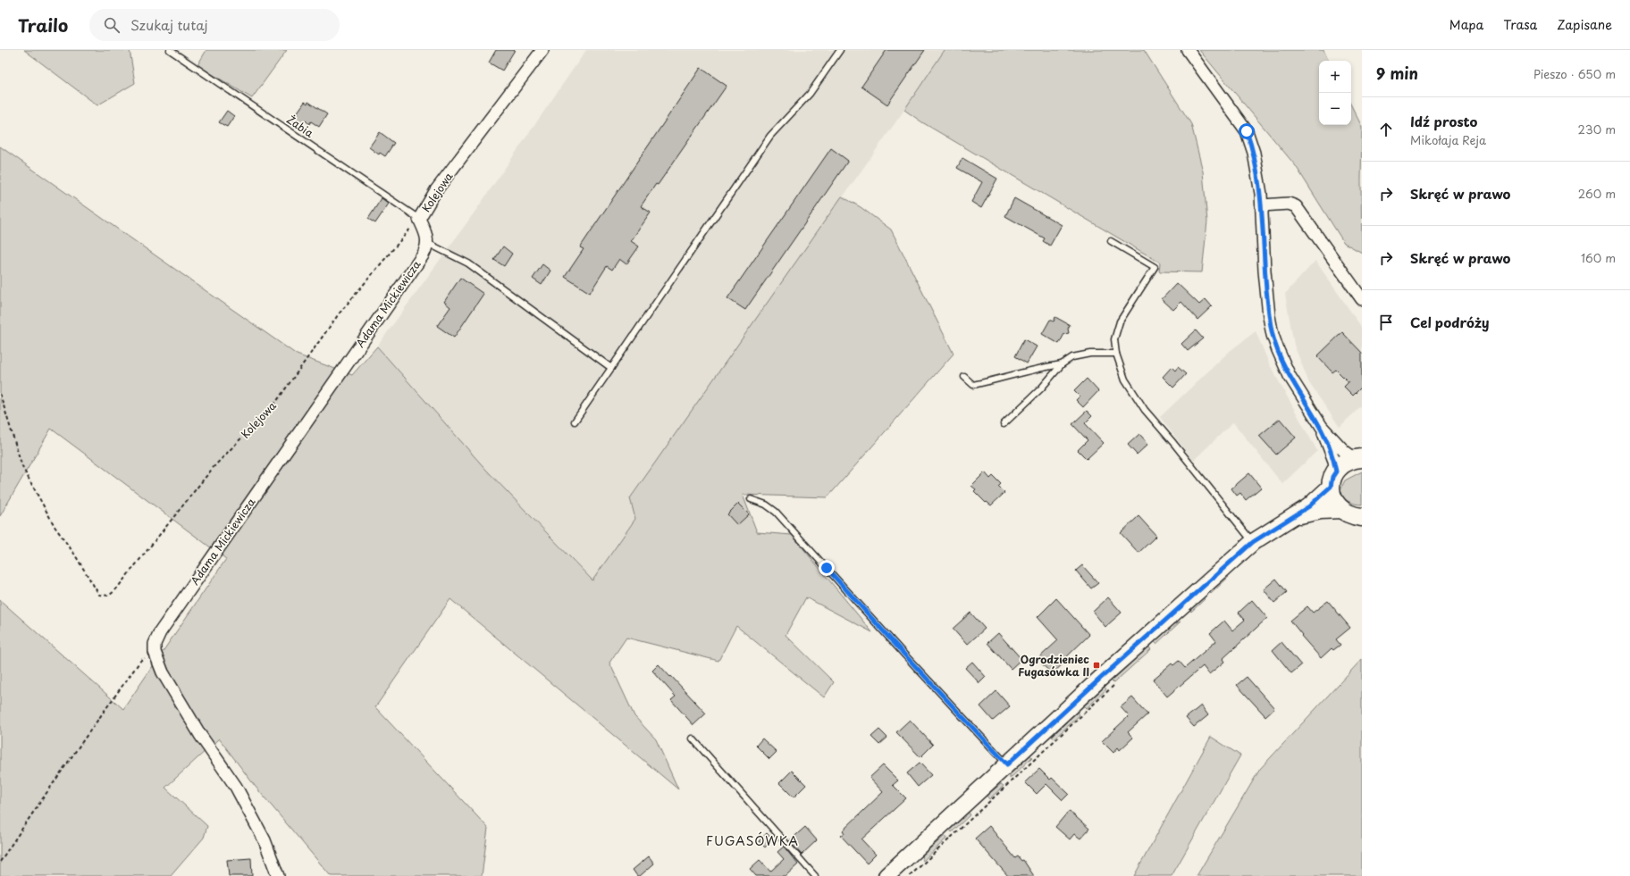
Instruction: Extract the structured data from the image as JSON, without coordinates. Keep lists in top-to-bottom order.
{
  "streets": {
    "street": ["Kolejowa", "Adama Mickiewicza"],
    "lane": ["Żabia"]
  },
  "crossings": [
    ["Żabia", "Kolejowa"]
  ],
  "districts": ["FUGASÓWKA"],
  "places": {
    "transit": ["Ogrodzieniec Fugasówka II"]
  },
  "page": {
    "header": "Trailo",
    "search": "Szukaj tutaj",
    "nav": ["Mapa", "Trasa", "Zapisane"],
    "heading": ["9 min", "Pieszo · 650 m"],
    "map_buttons": ["+", "−"],
    "list": [
      ["Idź prosto", "Mikołaja Reja", "230 m"],
      ["Skręć w prawo", "260 m"],
      ["Skręć w prawo", "160 m"],
      "Cel podróży"
    ]
  }
}
